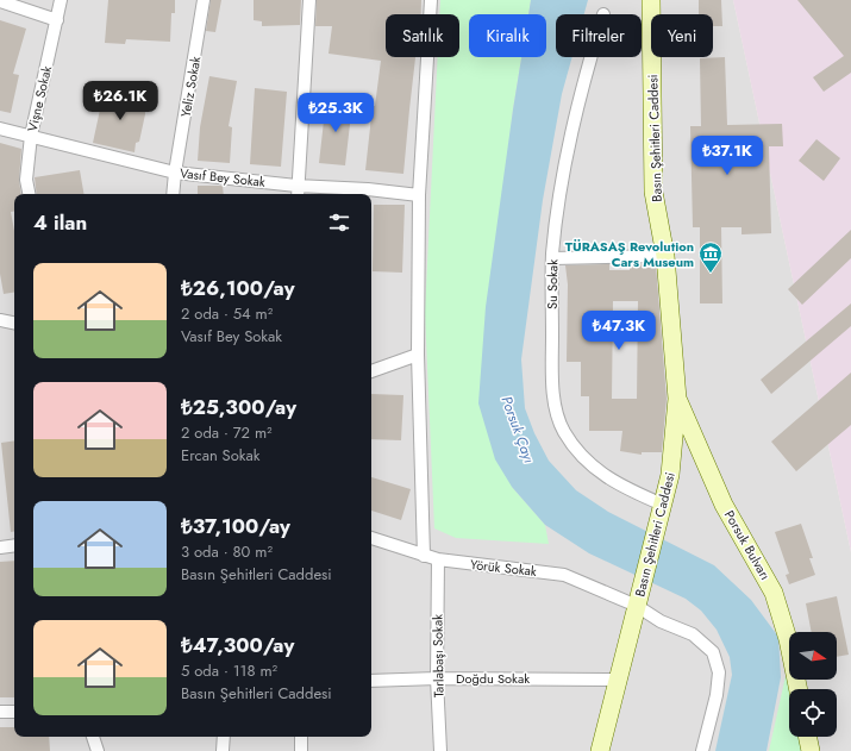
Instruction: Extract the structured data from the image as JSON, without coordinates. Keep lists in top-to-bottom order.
{
  "streets": {
    "main road": ["Basın Şehitleri Caddesi", "Porsuk Bulvarı"],
    "street": [
      "Yeliz Sokak",
      "Vişne Sokak",
      "Vasıf Bey Sokak",
      "Su Sokak",
      "Yörük Sokak",
      "Tarlabaşı Sokak",
      "Doğdu Sokak"
    ]
  },
  "crossings": [
    ["Yeliz Sokak", "Vasıf Bey Sokak"],
    ["Vişne Sokak", "Vasıf Bey Sokak"],
    ["Basın Şehitleri Caddesi", "Su Sokak"],
    ["Basın Şehitleri Caddesi", "Porsuk Bulvarı"],
    ["Basın Şehitleri Caddesi", "Yörük Sokak"],
    ["Basın Şehitleri Caddesi", "Doğdu Sokak"],
    ["Yörük Sokak", "Tarlabaşı Sokak"],
    ["Tarlabaşı Sokak", "Doğdu Sokak"]
  ],
  "water": ["Porsuk Çayı"],
  "places": {
    "museum": ["TÜRASAŞ Revolution Cars Museum"]
  },
  "north": "right",
  "page": {
    "chip": [
      "Satılık",
      "Kiralık",
      "Filtreler",
      "Yeni"
    ],
    "price": [
      "₺26.1K",
      "₺25.3K",
      "₺37.1K",
      "₺47.3K"
    ],
    "heading": "4 ilan",
    "list": [
      {
        "name": "₺26,100/ay",
        "note": "2 oda · 54 m² · Vasıf Bey Sokak"
      },
      {
        "name": "₺25,300/ay",
        "note": "2 oda · 72 m² · Ercan Sokak"
      },
      {
        "name": "₺37,100/ay",
        "note": "3 oda · 80 m² · Basın Şehitleri Caddesi"
      },
      {
        "name": "₺47,300/ay",
        "note": "5 oda · 118 m² · Basın Şehitleri Caddesi"
      }
    ]
  }
}
